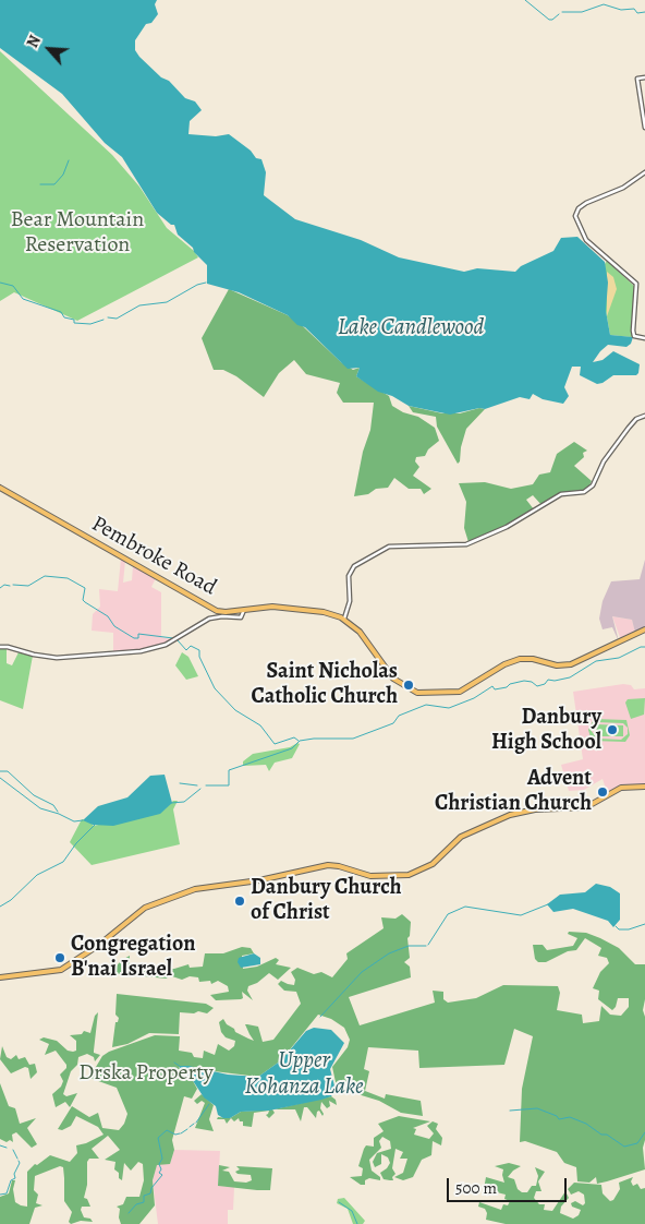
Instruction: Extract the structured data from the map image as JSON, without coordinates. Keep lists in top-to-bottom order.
{
  "streets": {
    "main road": ["Pembroke Road"]
  },
  "water": ["Lake Candlewood", "Upper Kohanza Lake"],
  "parks": ["Bear Mountain Reservation", "Drska Property"],
  "places": [
    "Saint Nicholas Catholic Church",
    "Danbury High School",
    "Advent Christian Church",
    "Danbury Church of Christ",
    "Congregation B'nai Israel"
  ],
  "scale_bar": "500 m",
  "north": "top left"
}
